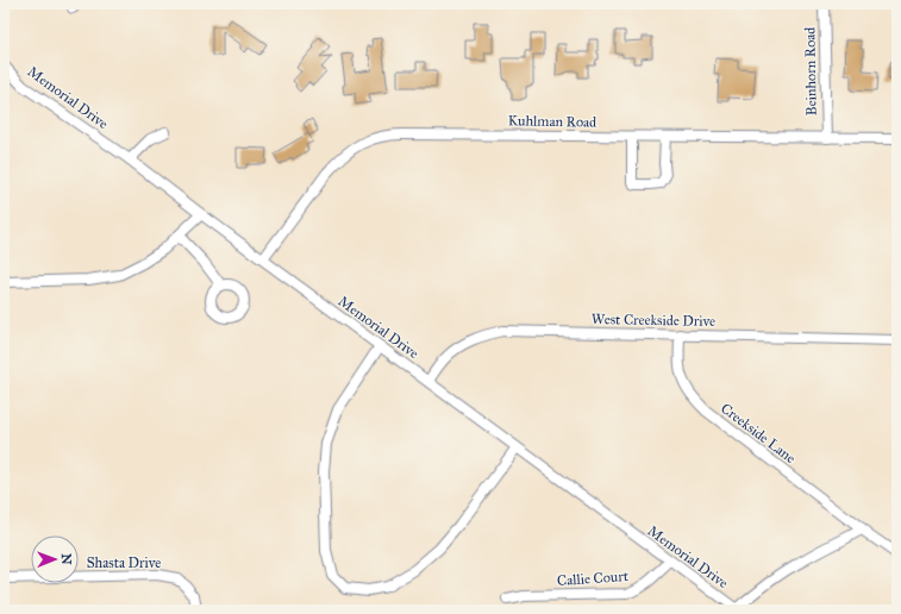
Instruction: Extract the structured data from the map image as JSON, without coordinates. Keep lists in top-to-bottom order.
{
  "streets": {
    "street": [
      "Beinhorn Road",
      "Memorial Drive",
      "Kuhlman Road",
      "West Creekside Drive",
      "Creekside Lane",
      "Shasta Drive",
      "Callie Court"
    ]
  },
  "crossings": [
    ["Beinhorn Road", "Kuhlman Road"],
    ["Memorial Drive", "Kuhlman Road"],
    ["Memorial Drive", "West Creekside Drive"],
    ["Memorial Drive", "Callie Court"],
    ["West Creekside Drive", "Creekside Lane"]
  ],
  "north": "right"
}
